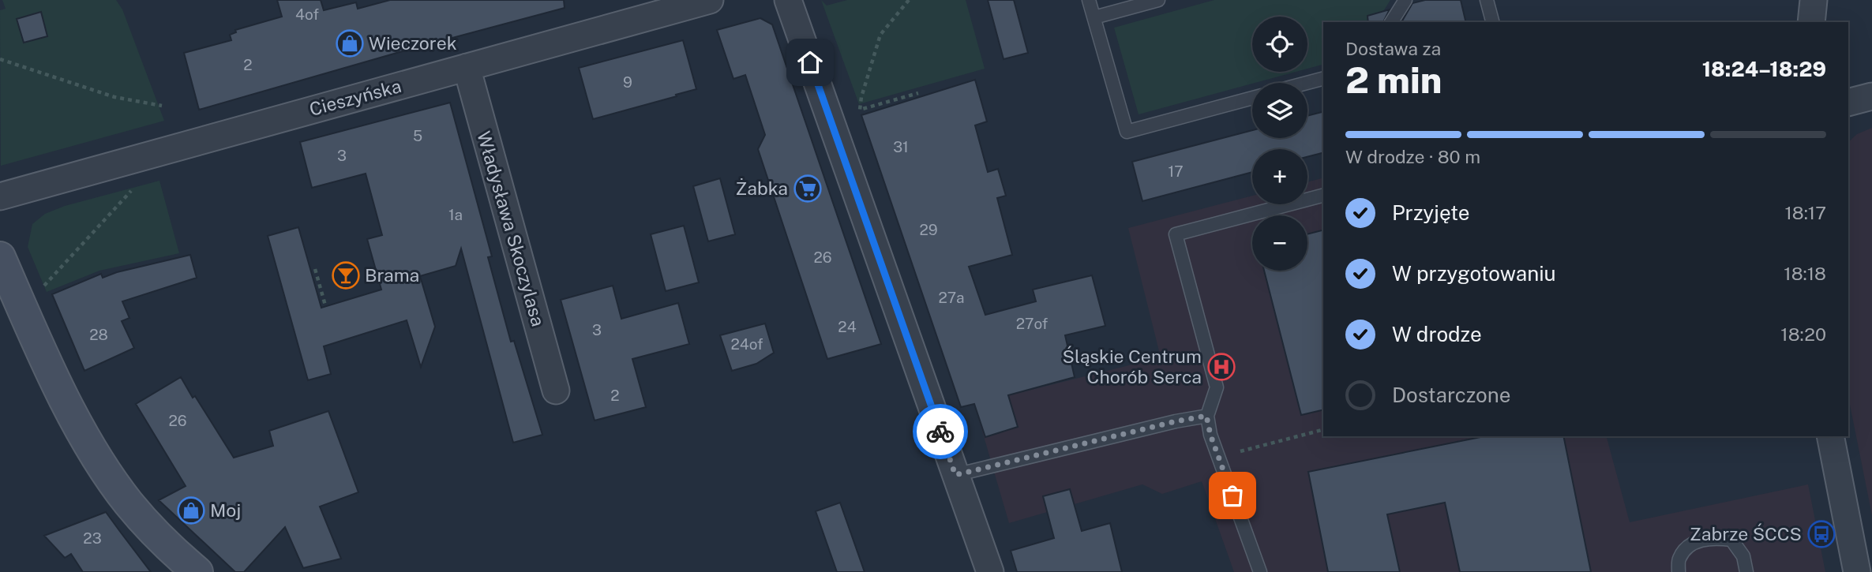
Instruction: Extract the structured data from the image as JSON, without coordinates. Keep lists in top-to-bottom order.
{
  "streets": {
    "street": ["Cieszyńska", "Władysława Skoczylasa"]
  },
  "crossings": [
    ["Cieszyńska", "Władysława Skoczylasa"]
  ],
  "places": {
    "shop": ["Wieczorek", "Moj"],
    "supermarket": ["Żabka"],
    "bar": ["Brama"],
    "hospital": ["Śląskie Centrum Chorób Serca"],
    "bus stop": ["Zabrze ŚCCS"]
  },
  "house_numbers": [
    "4of",
    "2",
    "9",
    "5",
    "31",
    "3",
    "17",
    "1a",
    "29",
    "26",
    "27a",
    "27of",
    "24",
    "3",
    "28",
    "24of",
    "2",
    "26",
    "23"
  ],
  "page": {
    "map_buttons": ["+", "−"],
    "heading": ["2 min", "Dostawa za", "18:24–18:29"],
    "bar": "W drodze · 80 m",
    "list": [
      ["Przyjęte", "18:17"],
      ["W przygotowaniu", "18:18"],
      ["W drodze", "18:20"],
      "Dostarczone"
    ]
  }
}
